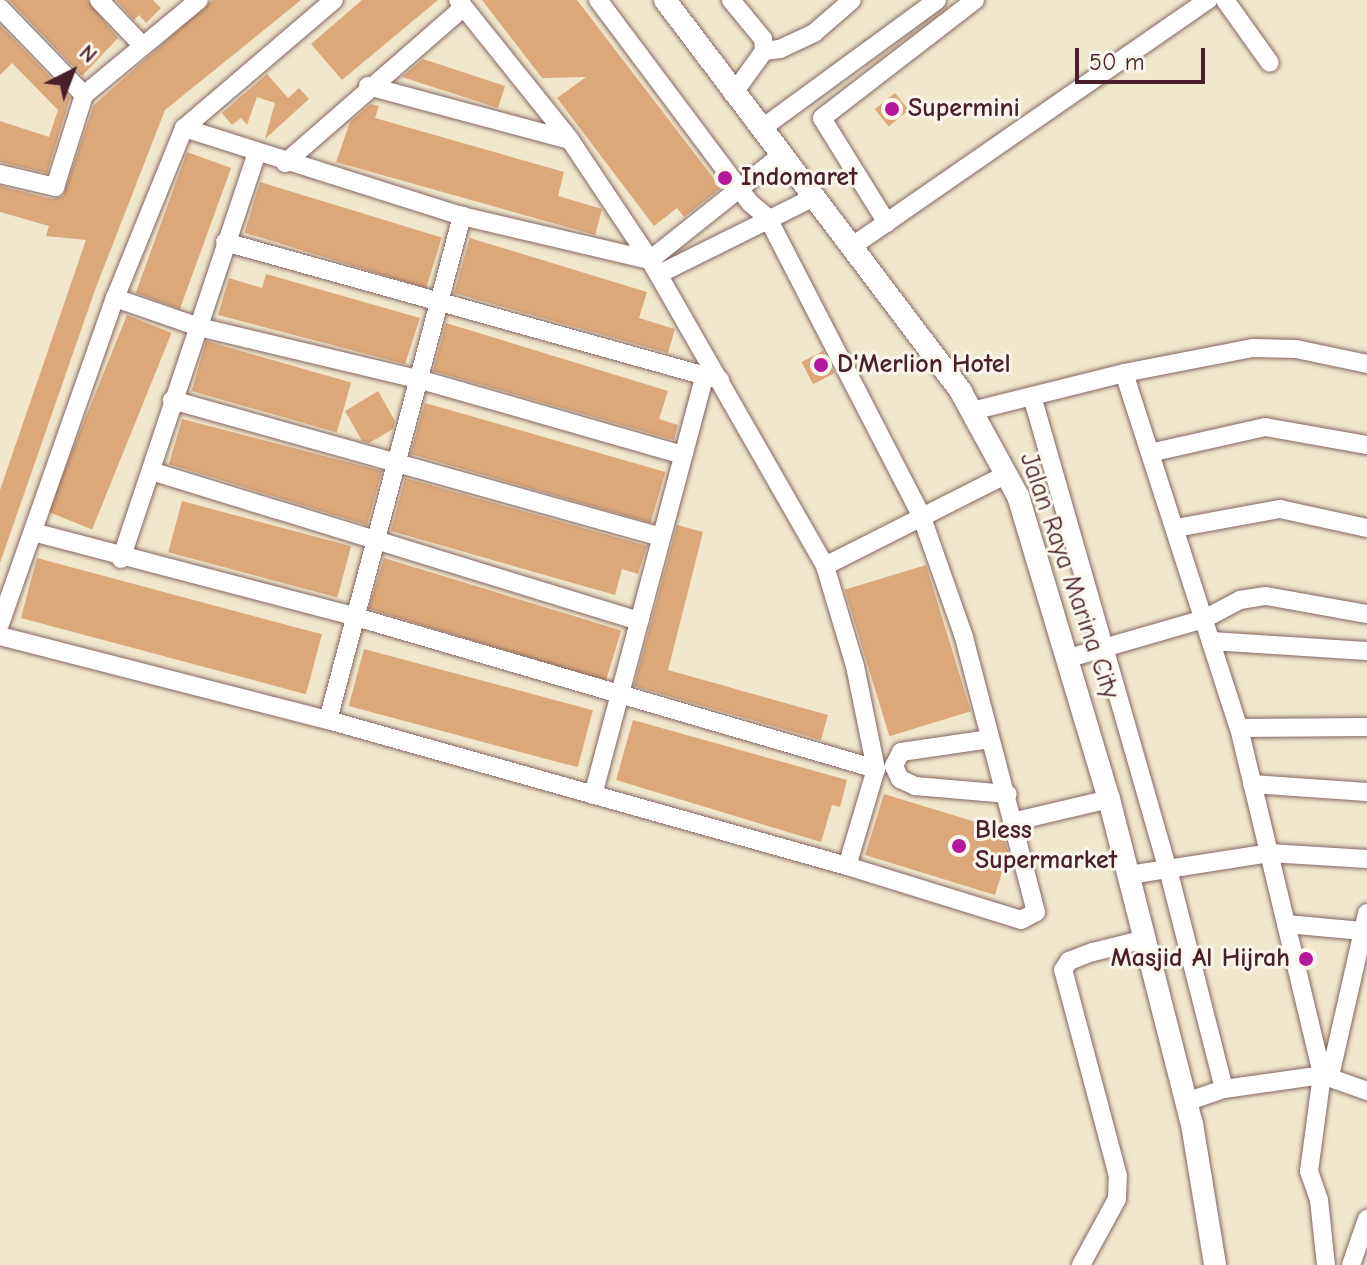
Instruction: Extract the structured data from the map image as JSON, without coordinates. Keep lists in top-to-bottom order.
{
  "streets": {
    "main road": ["Jalan Raya Marina City"]
  },
  "places": [
    "Supermini",
    "Indomaret",
    "D'Merlion Hotel",
    "Bless Supermarket",
    "Masjid Al Hijrah"
  ],
  "scale_bar": "50 m",
  "north": "top right"
}
